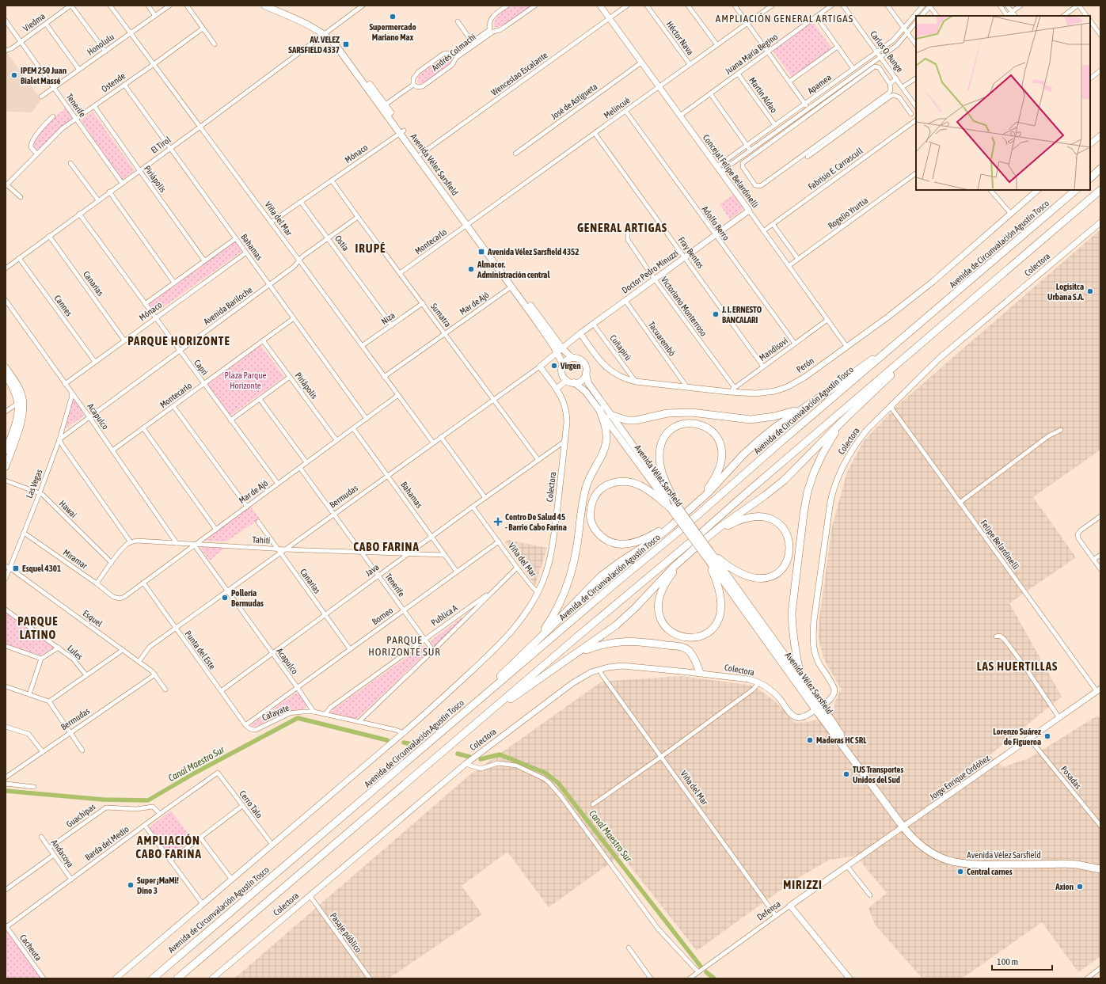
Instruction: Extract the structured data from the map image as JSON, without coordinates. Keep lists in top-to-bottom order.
{
  "streets": {
    "highway": ["Avenida Vélez Sarsfield", "Avenida de Circunvalación Agustín Tosco"],
    "street": [
      "Viedma",
      "Héctor Nava",
      "Honolulu",
      "Carlos O. Bunge",
      "Andrés Colmachi",
      "Juana María Begino",
      "Wenceslao Escalante",
      "Ostende",
      "Apamea",
      "Martin Aldao",
      "José de Astigueta",
      "Tenerife",
      "Melincué",
      "El Tirol",
      "Mónaco",
      "Fabrisio E. Carrascull",
      "Concejal Felipe Belardinelli",
      "Piriápolis",
      "Rogelio Yrurtia",
      "Viña del Mar",
      "Adolfo Berro",
      "Montecarlo",
      "Ostia",
      "Bahamas",
      "Fray Bentos",
      "Colectora",
      "Doctor Pedro Minuzzi",
      "Canarias",
      "Mar de Ajó",
      "Cannes",
      "Avenida Bariloche",
      "Victoriano Monterroso",
      "Sumatra",
      "Niza",
      "Tacuarembó",
      "Cuñapirú",
      "Mandisoví",
      "Perón",
      "Capri",
      "Acapulco",
      "Las Vegas",
      "Bermudas",
      "Hawai",
      "Tahití",
      "Felipe Belardinelli",
      "Miramar",
      "Java",
      "Publica A",
      "Borneo",
      "Esquel",
      "Punta del Este",
      "Lules",
      "Cafayate",
      "Jorge Enrique Ordóñez",
      "Posadas",
      "Cerro Talo",
      "Guachipas",
      "Barda del Medio",
      "Andacoya",
      "Defensa",
      "Pasaje público",
      "Cacheuta"
    ]
  },
  "crossings": [
    ["Viedma", "Tenerife"],
    ["Héctor Nava", "Melincué"],
    ["Honolulu", "Tenerife"],
    ["Honolulu", "Viña del Mar"],
    ["Carlos O. Bunge", "Apamea"],
    ["Andrés Colmachi", "Avenida Vélez Sarsfield"],
    ["Juana María Begino", "Martin Aldao"],
    ["Juana María Begino", "Concejal Felipe Belardinelli"],
    ["Wenceslao Escalante", "Avenida Vélez Sarsfield"],
    ["Wenceslao Escalante", "Concejal Felipe Belardinelli"],
    ["Ostende", "Tenerife"],
    ["Ostende", "Piriápolis"],
    ["Ostende", "Viña del Mar"],
    ["Ostende", "Bahamas"],
    ["Apamea", "Martin Aldao"],
    ["Apamea", "Concejal Felipe Belardinelli"],
    ["José de Astigueta", "Concejal Felipe Belardinelli"],
    ["Tenerife", "El Tirol"],
    ["Tenerife", "Mar de Ajó"],
    ["Tenerife", "Bermudas"],
    ["Tenerife", "Tahití"],
    ["Tenerife", "Java"],
    ["Tenerife", "Publica A"],
    ["Tenerife", "Borneo"],
    ["Melincué", "Avenida Vélez Sarsfield"],
    ["Melincué", "Concejal Felipe Belardinelli"],
    ["Melincué", "Adolfo Berro"],
    ["Melincué", "Montecarlo"],
    ["Melincué", "Fray Bentos"],
    ["El Tirol", "Avenida Vélez Sarsfield"],
    ["El Tirol", "Piriápolis"],
    ["El Tirol", "Viña del Mar"],
    ["El Tirol", "Bahamas"],
    ["El Tirol", "Canarias"],
    ["El Tirol", "Cannes"],
    ["El Tirol", "Capri"],
    ["Mónaco", "Avenida Vélez Sarsfield"],
    ["Mónaco", "Piriápolis"],
    ["Mónaco", "Viña del Mar"],
    ["Mónaco", "Ostia"],
    ["Mónaco", "Bahamas"],
    ["Mónaco", "Canarias"],
    ["Mónaco", "Cannes"],
    ["Mónaco", "Sumatra"],
    ["Mónaco", "Capri"],
    ["Mónaco", "Acapulco"],
    ["Avenida Vélez Sarsfield", "Montecarlo"],
    ["Avenida Vélez Sarsfield", "Colectora"],
    ["Avenida Vélez Sarsfield", "Doctor Pedro Minuzzi"],
    ["Avenida Vélez Sarsfield", "Mar de Ajó"],
    ["Avenida Vélez Sarsfield", "Bermudas"],
    ["Avenida Vélez Sarsfield", "Jorge Enrique Ordóñez"],
    ["Avenida Vélez Sarsfield", "Defensa"],
    ["Fabrisio E. Carrascull", "Concejal Felipe Belardinelli"],
    ["Concejal Felipe Belardinelli", "Rogelio Yrurtia"],
    ["Concejal Felipe Belardinelli", "Doctor Pedro Minuzzi"],
    ["Concejal Felipe Belardinelli", "Mandisoví"],
    ["Concejal Felipe Belardinelli", "Perón"],
    ["Piriápolis", "Montecarlo"],
    ["Piriápolis", "Mar de Ajó"],
    ["Viña del Mar", "Colectora"],
    ["Viña del Mar", "Mar de Ajó"],
    ["Viña del Mar", "Avenida Bariloche"],
    ["Viña del Mar", "Niza"],
    ["Viña del Mar", "Bermudas"],
    ["Viña del Mar", "Java"],
    ["Viña del Mar", "Publica A"],
    ["Viña del Mar", "Borneo"],
    ["Viña del Mar", "Defensa"],
    ["Adolfo Berro", "Doctor Pedro Minuzzi"],
    ["Adolfo Berro", "Mandisoví"],
    ["Montecarlo", "Bahamas"],
    ["Montecarlo", "Sumatra"],
    ["Montecarlo", "Capri"],
    ["Montecarlo", "Acapulco"],
    ["Ostia", "Avenida Bariloche"],
    ["Ostia", "Niza"],
    ["Bahamas", "Mar de Ajó"],
    ["Bahamas", "Avenida Bariloche"],
    ["Bahamas", "Bermudas"],
    ["Bahamas", "Tahití"],
    ["Bahamas", "Java"],
    ["Bahamas", "Borneo"],
    ["Fray Bentos", "Doctor Pedro Minuzzi"],
    ["Fray Bentos", "Mandisoví"],
    ["Colectora", "Bermudas"],
    ["Colectora", "Felipe Belardinelli"],
    ["Colectora", "Java"],
    ["Colectora", "Cerro Talo"],
    ["Colectora", "Pasaje público"],
    ["Doctor Pedro Minuzzi", "Victoriano Monterroso"],
    ["Doctor Pedro Minuzzi", "Tacuarembó"],
    ["Doctor Pedro Minuzzi", "Cuñapirú"],
    ["Doctor Pedro Minuzzi", "Perón"],
    ["Doctor Pedro Minuzzi", "Bermudas"],
    ["Canarias", "Bermudas"],
    ["Canarias", "Tahití"],
    ["Canarias", "Java"],
    ["Canarias", "Borneo"],
    ["Mar de Ajó", "Sumatra"],
    ["Mar de Ajó", "Capri"],
    ["Mar de Ajó", "Acapulco"],
    ["Mar de Ajó", "Tahití"],
    ["Mar de Ajó", "Miramar"],
    ["Mar de Ajó", "Punta del Este"],
    ["Avenida Bariloche", "Sumatra"],
    ["Avenida Bariloche", "Capri"],
    ["Avenida Bariloche", "Acapulco"],
    ["Avenida Bariloche", "Las Vegas"],
    ["Victoriano Monterroso", "Mandisoví"],
    ["Victoriano Monterroso", "Perón"],
    ["Sumatra", "Niza"],
    ["Sumatra", "Bermudas"],
    ["Sumatra", "Java"],
    ["Tacuarembó", "Perón"],
    ["Cuñapirú", "Perón"],
    ["Mandisoví", "Perón"],
    ["Acapulco", "Las Vegas"],
    ["Acapulco", "Bermudas"],
    ["Acapulco", "Tahití"],
    ["Acapulco", "Java"],
    ["Acapulco", "Borneo"],
    ["Acapulco", "Cafayate"],
    ["Las Vegas", "Hawai"],
    ["Las Vegas", "Miramar"],
    ["Las Vegas", "Esquel"],
    ["Bermudas", "Tahití"],
    ["Bermudas", "Esquel"],
    ["Bermudas", "Punta del Este"],
    ["Tahití", "Java"],
    ["Felipe Belardinelli", "Jorge Enrique Ordóñez"],
    ["Java", "Punta del Este"],
    ["Borneo", "Punta del Este"],
    ["Borneo", "Cafayate"],
    ["Punta del Este", "Cafayate"],
    ["Jorge Enrique Ordóñez", "Posadas"],
    ["Jorge Enrique Ordóñez", "Defensa"],
    ["Cerro Talo", "Barda del Medio"],
    ["Guachipas", "Barda del Medio"],
    ["Guachipas", "Andacoya"],
    ["Barda del Medio", "Andacoya"],
    ["Barda del Medio", "Cacheuta"]
  ],
  "districts": [
    "AMPLIACIÓN GENERAL ARTIGAS",
    "GENERAL ARTIGAS",
    "IRUPÉ",
    "PARQUE HORIZONTE",
    "CABO FARINA",
    "PARQUE LATINO",
    "PARQUE HORIZONTE SUR",
    "LAS HUERTILLAS",
    "AMPLIACIÓN CABO FARINA",
    "MIRIZZI"
  ],
  "water": ["Canal Maestro Sur"],
  "parks": ["Plaza Parque Horizonte"],
  "places": {
    "other": [
      "Supermercado Mariano Max",
      "IPEM 250 Juan Bialet Massé",
      "Almacor. Administración central",
      "Logísitca Urbana S.A.",
      "J. I. ERNESTO BANCALARI",
      "Virgen",
      "Pollería Bermudas",
      "Lorenzo Suárez de Figueroa",
      "Maderas HC SRL",
      "TUS Transportes Unidos del Sud",
      "Central carnes",
      "Super ¡MaMi! Dino 3",
      "Axion"
    ],
    "transit": ["AV. VELEZ SARSFIELD 4337", "Avenida Vélez Sarsfield 4352", "Esquel 4301"],
    "health": ["Centro De Salud 45 - Barrio Cabo Farina"]
  },
  "scale_bar": "100 m"
}
